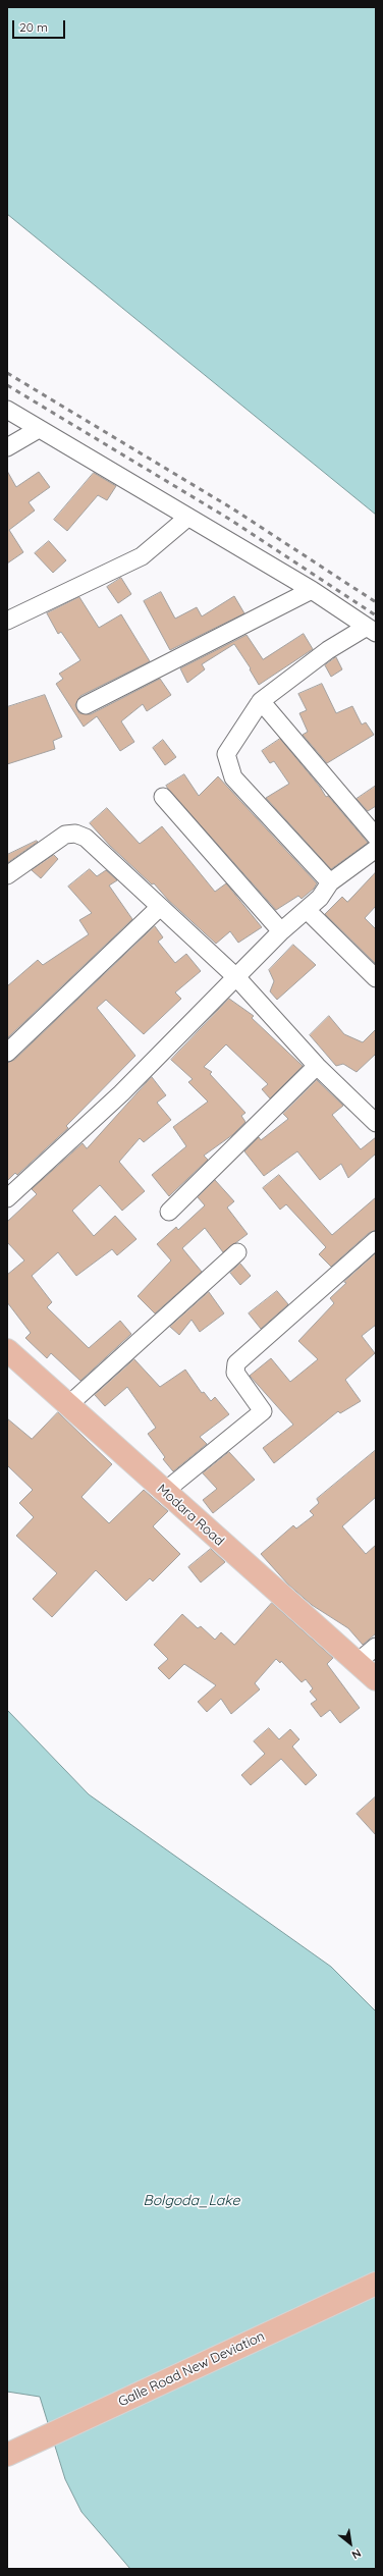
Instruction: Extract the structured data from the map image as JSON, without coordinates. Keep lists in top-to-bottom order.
{
  "streets": {
    "main road": ["Modara Road", "Galle Road New Deviation"]
  },
  "water": ["Bolgoda_Lake"],
  "scale_bar": "20 m",
  "north": "bottom right"
}
